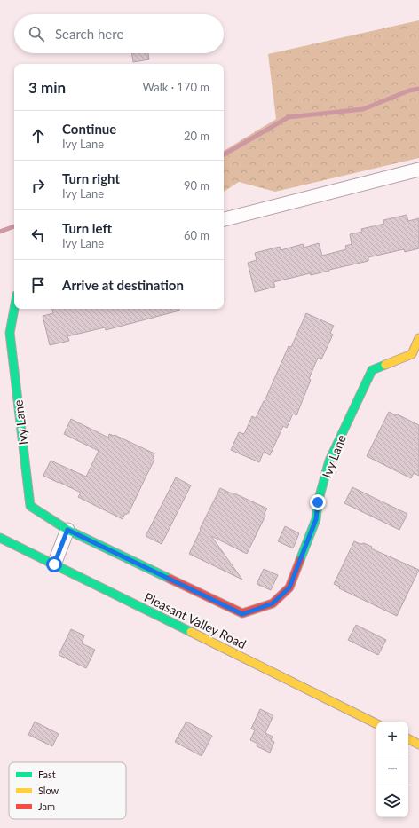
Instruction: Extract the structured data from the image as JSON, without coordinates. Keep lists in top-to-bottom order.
{
  "streets": {
    "street": ["Ivy Lane", "Pleasant Valley Road"]
  },
  "legend": ["Fast", "Slow", "Jam"],
  "page": {
    "search": "Search here",
    "heading": ["3 min", "Walk · 170 m"],
    "list": [
      ["Continue", "Ivy Lane", "20 m"],
      ["Turn right", "Ivy Lane", "90 m"],
      ["Turn left", "Ivy Lane", "60 m"],
      "Arrive at destination"
    ],
    "map_buttons": ["+", "−"]
  }
}
